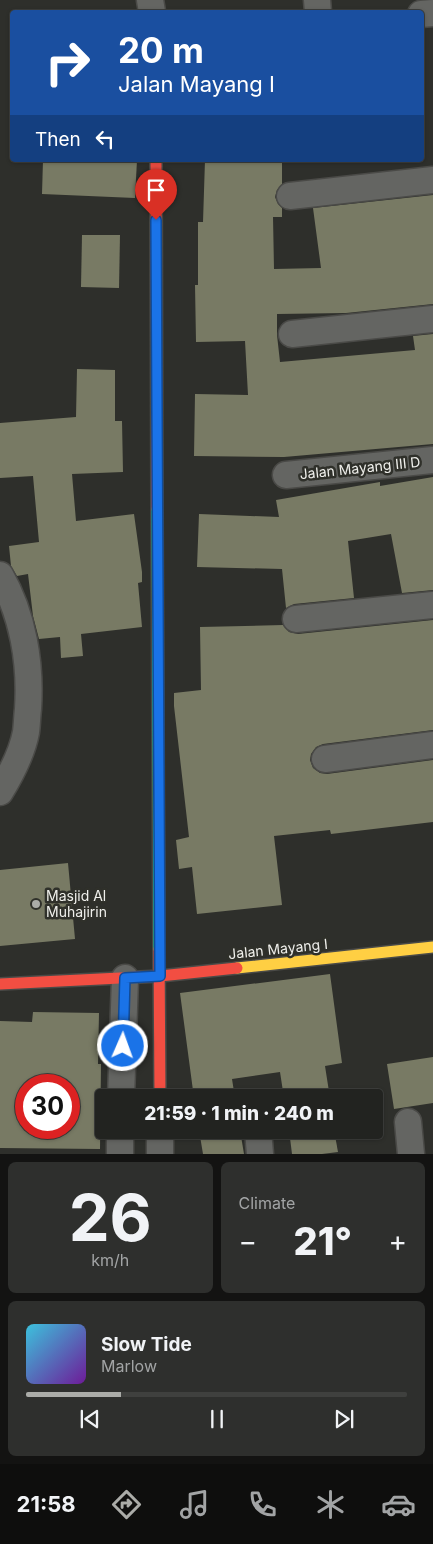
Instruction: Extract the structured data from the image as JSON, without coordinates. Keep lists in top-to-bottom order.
{
  "streets": {
    "street": ["Jalan Mayang III D", "Jalan Mayang I"]
  },
  "places": ["Masjid Al Muhajirin"],
  "page": {
    "turn": ["20 m", "Jalan Mayang I"],
    "then": "Then",
    "limit": "30",
    "trip": "21:59 · 1 min · 240 m",
    "tile": [
      ["26", "km/h"],
      "Climate"
    ],
    "heat": ["−", "21°", "+"],
    "song": ["Slow Tide", "Marlow"],
    "tabs": "21:58"
  }
}
